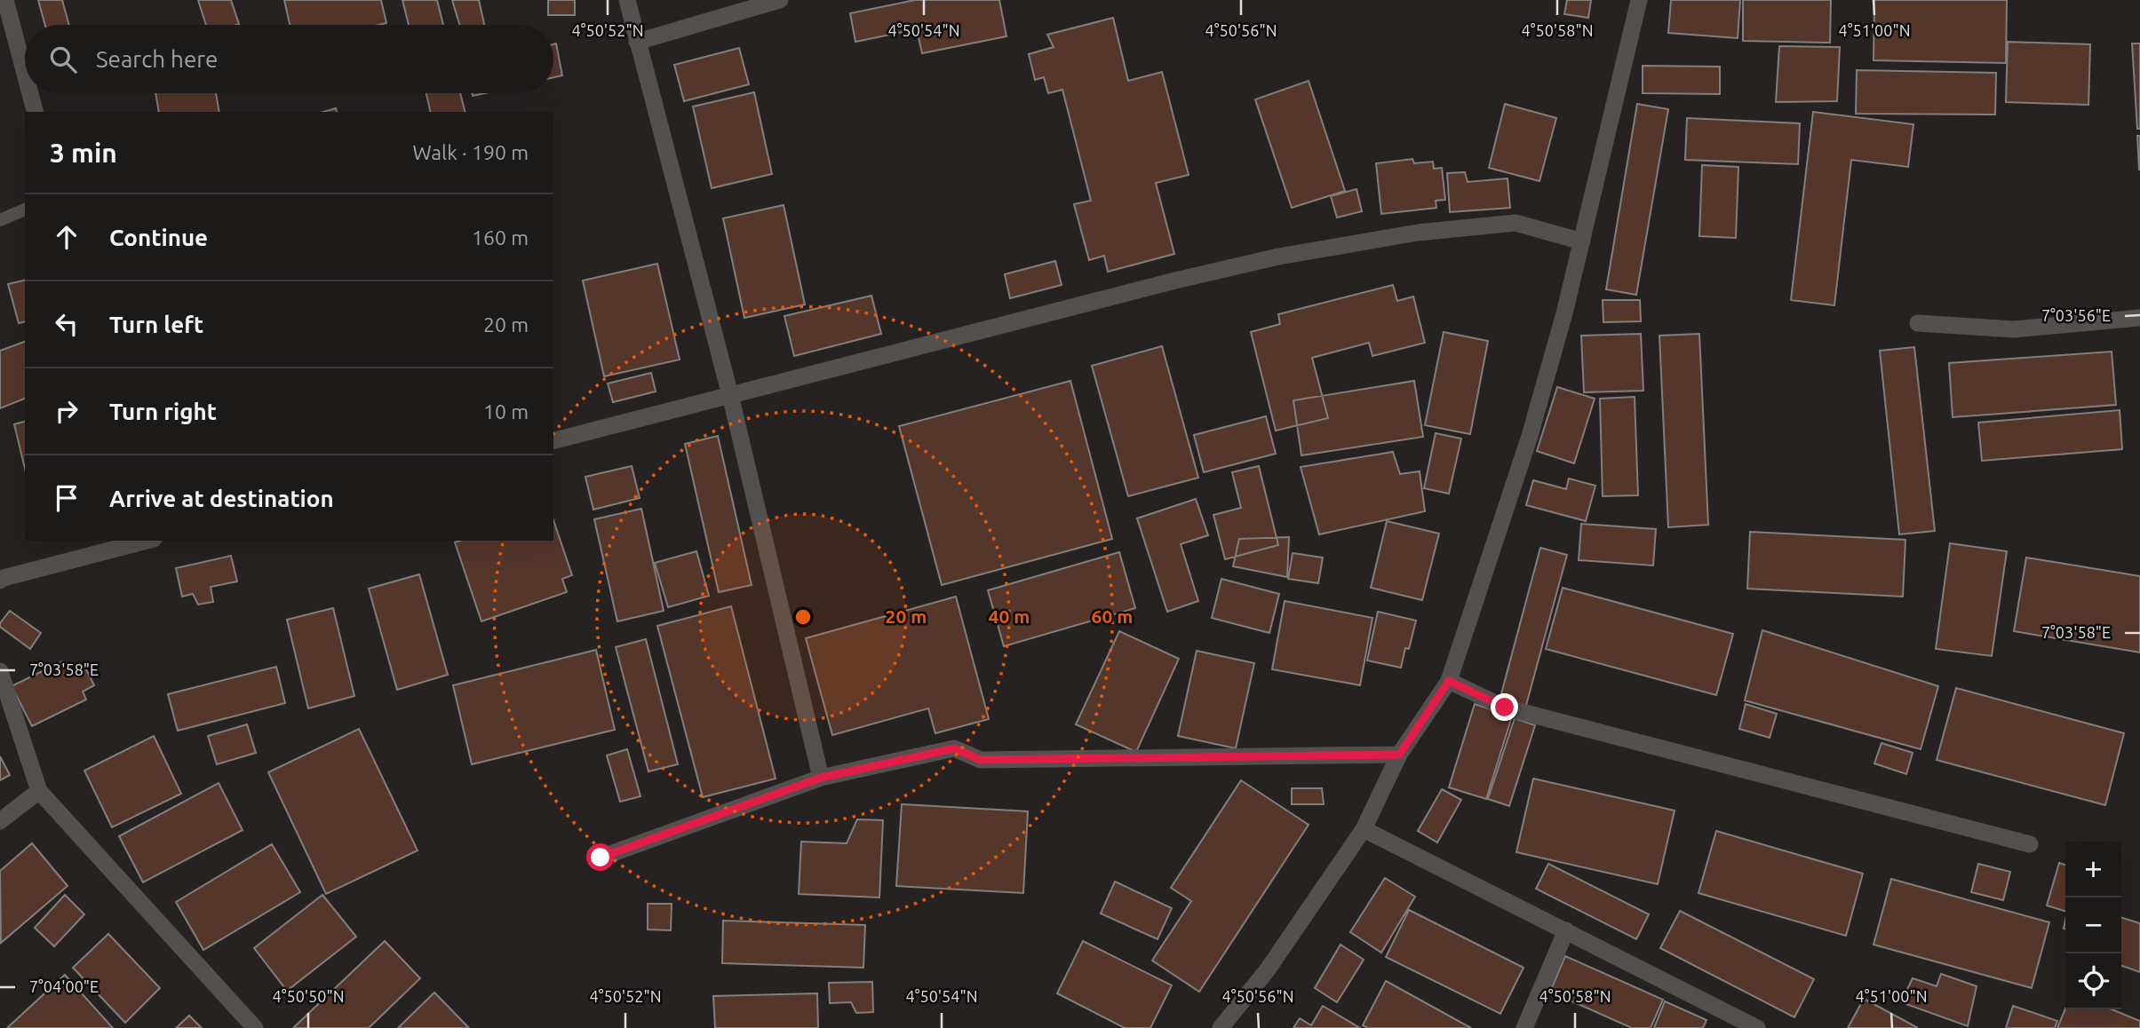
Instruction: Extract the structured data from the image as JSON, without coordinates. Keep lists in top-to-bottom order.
{
  "page": {
    "search": "Search here",
    "heading": ["3 min", "Walk · 190 m"],
    "list": [
      ["Continue", "160 m"],
      ["Turn left", "20 m"],
      ["Turn right", "10 m"],
      "Arrive at destination"
    ],
    "map_buttons": ["+", "−"]
  },
  "coordinates": [
    "4°50'52\"N",
    "4°50'54\"N",
    "4°50'56\"N",
    "4°50'58\"N",
    "4°51'00\"N",
    "7°03'56\"E",
    "7°03'58\"E",
    "7°04'00\"E",
    "4°50'50\"N"
  ],
  "rings": ["20 m", "40 m", "60 m"]
}
